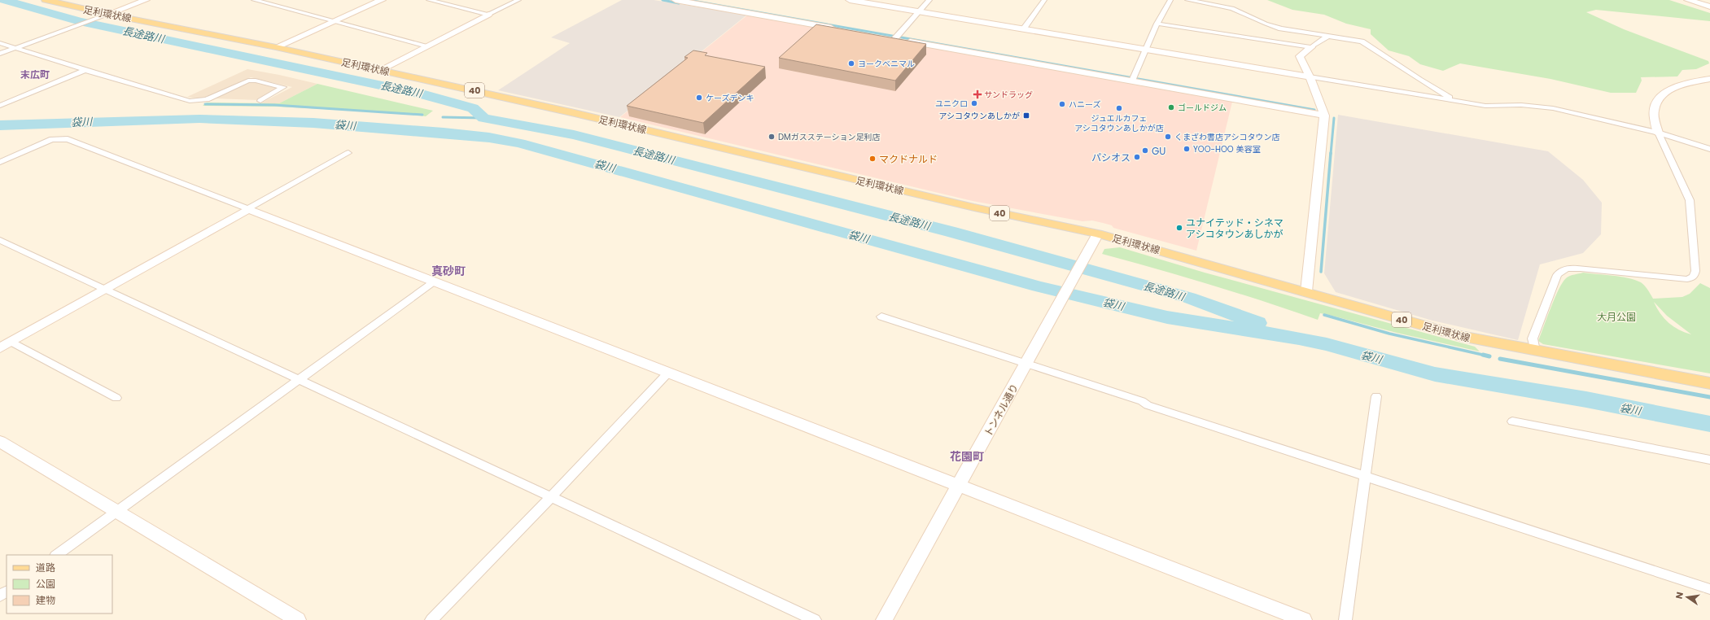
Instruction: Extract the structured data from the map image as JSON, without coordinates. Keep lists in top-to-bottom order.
{
  "streets": {
    "main road": ["足利環状線", "40"],
    "street": ["トンネル通り"]
  },
  "crossings": [
    ["足利環状線", "トンネル通り"]
  ],
  "districts": ["末広町", "真砂町", "花園町"],
  "water": ["長途路川", "袋川"],
  "parks": ["大月公園"],
  "places": {
    "other": [
      "ヨークベニマル",
      "ケーズデンキ",
      "ユニクロ",
      "ハニーズ",
      "ゴールドジム",
      "ジュエルカフェ アシコタウンあしかが店",
      "DMガスステーション足利店",
      "くまざわ書店アシコタウン店",
      "YOO-HOO 美容室",
      "GU",
      "パシオス",
      "マクドナルド",
      "ユナイテッド・シネマ アシコタウンあしかが"
    ],
    "health": ["サンドラッグ"],
    "transit": ["アシコタウンあしかが"]
  },
  "legend": ["道路", "公園", "建物"],
  "north": "left"
}
